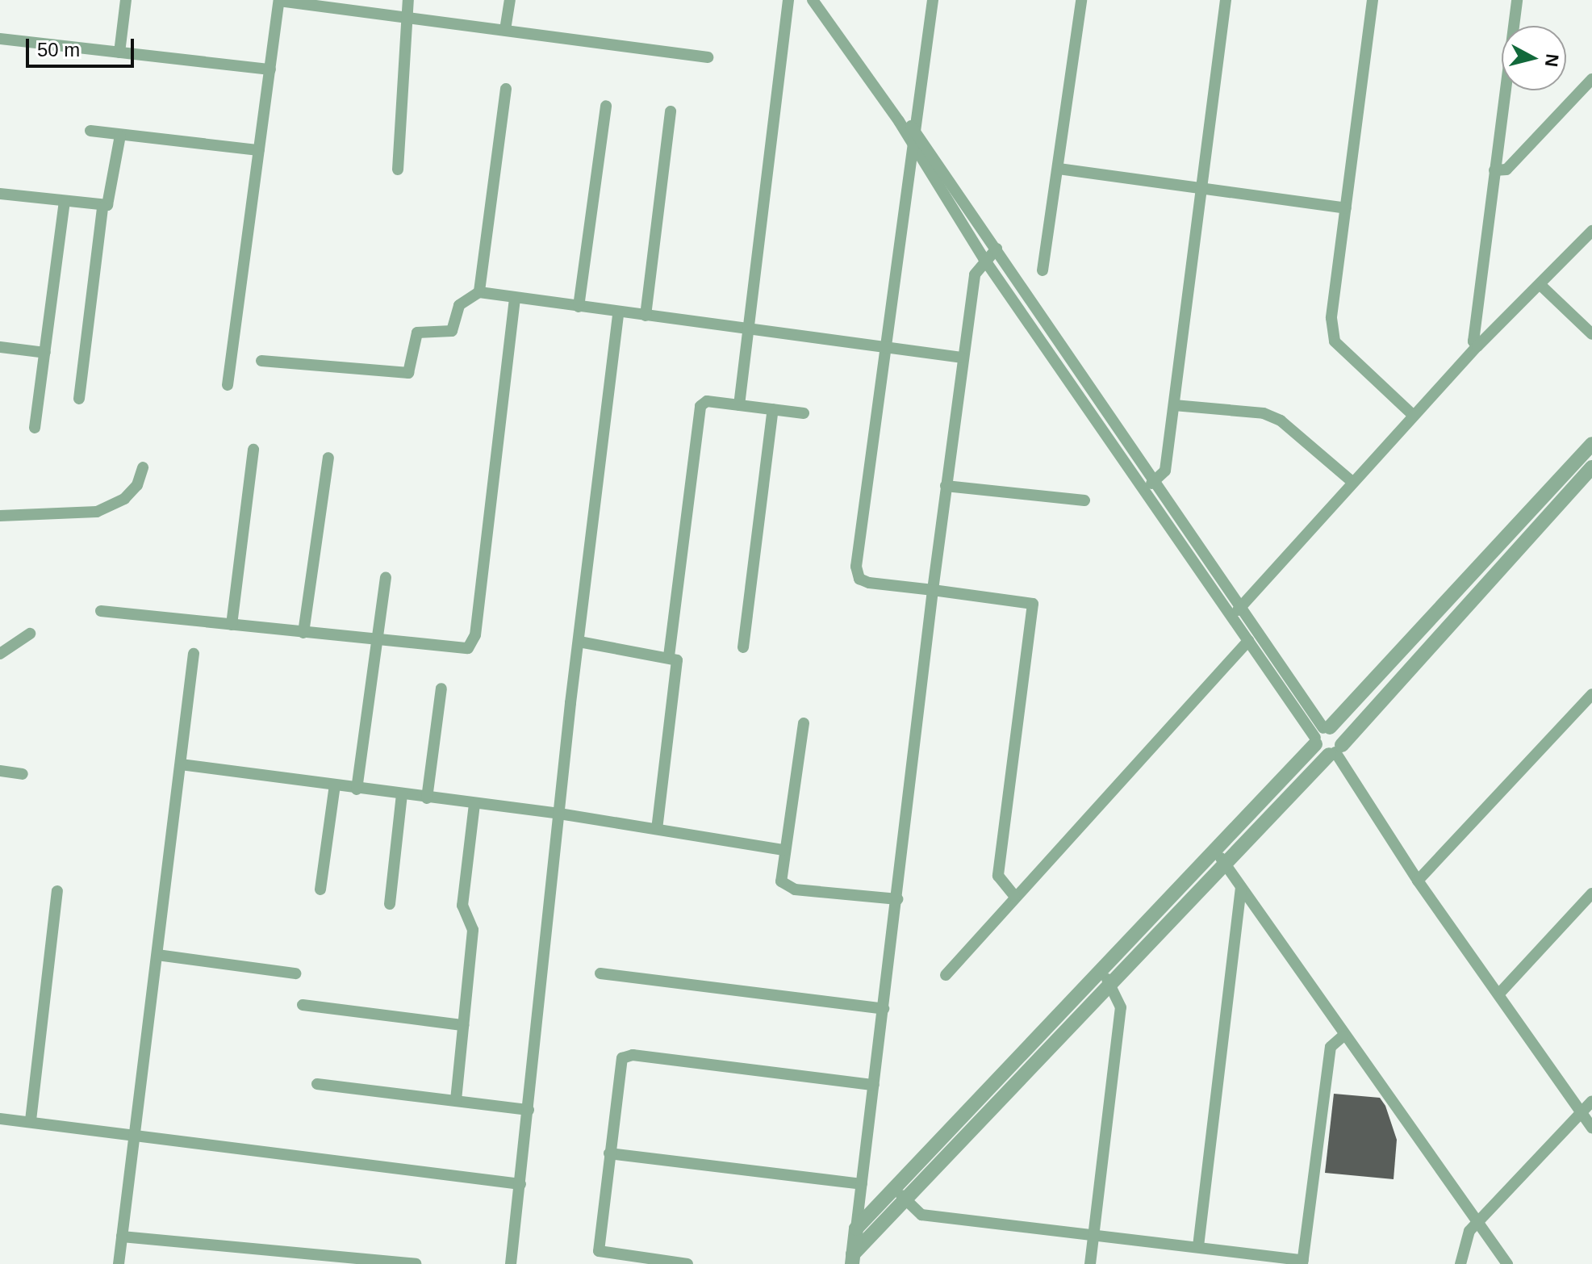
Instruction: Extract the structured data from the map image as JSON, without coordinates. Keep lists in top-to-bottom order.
{
  "scale_bar": "50 m",
  "north": "right"
}
